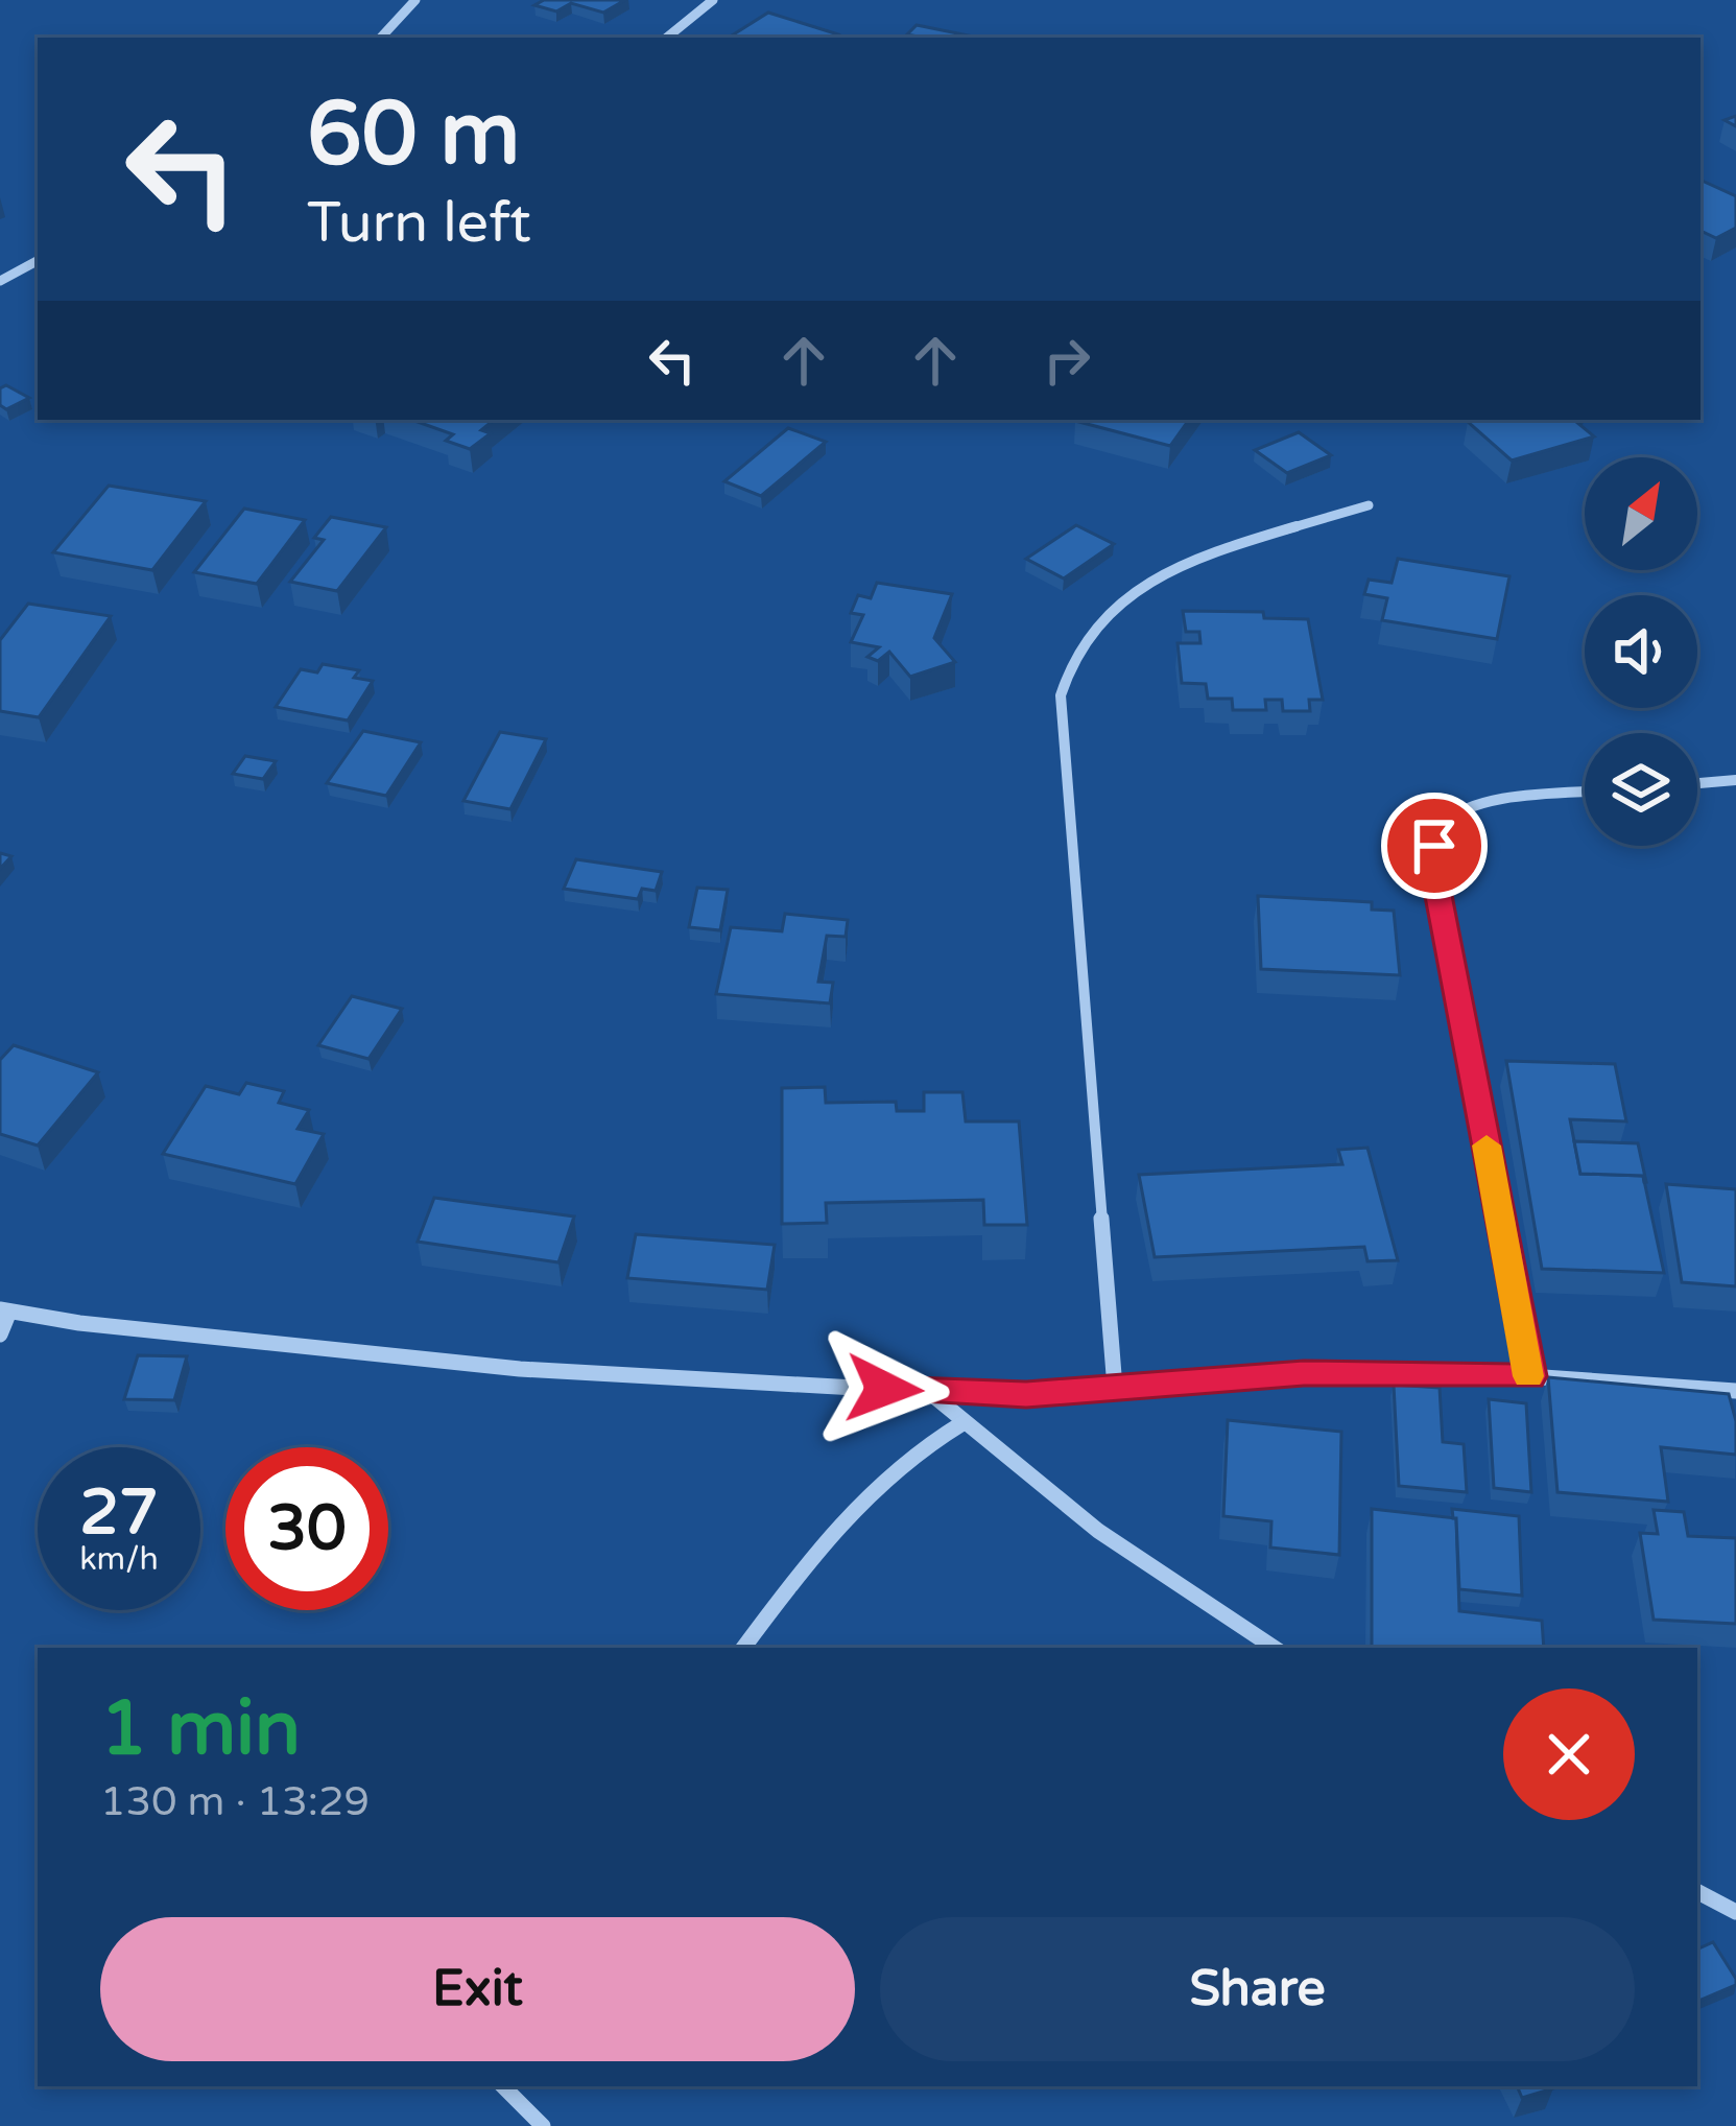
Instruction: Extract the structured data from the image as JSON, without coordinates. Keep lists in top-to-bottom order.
{
  "north": "top right",
  "page": {
    "turn": ["60 m", "Turn left"],
    "speed": "27 km/h",
    "limit": "30",
    "heading": ["1 min", "130 m · 13:29"],
    "buttons": ["Exit", "Share"]
  }
}
